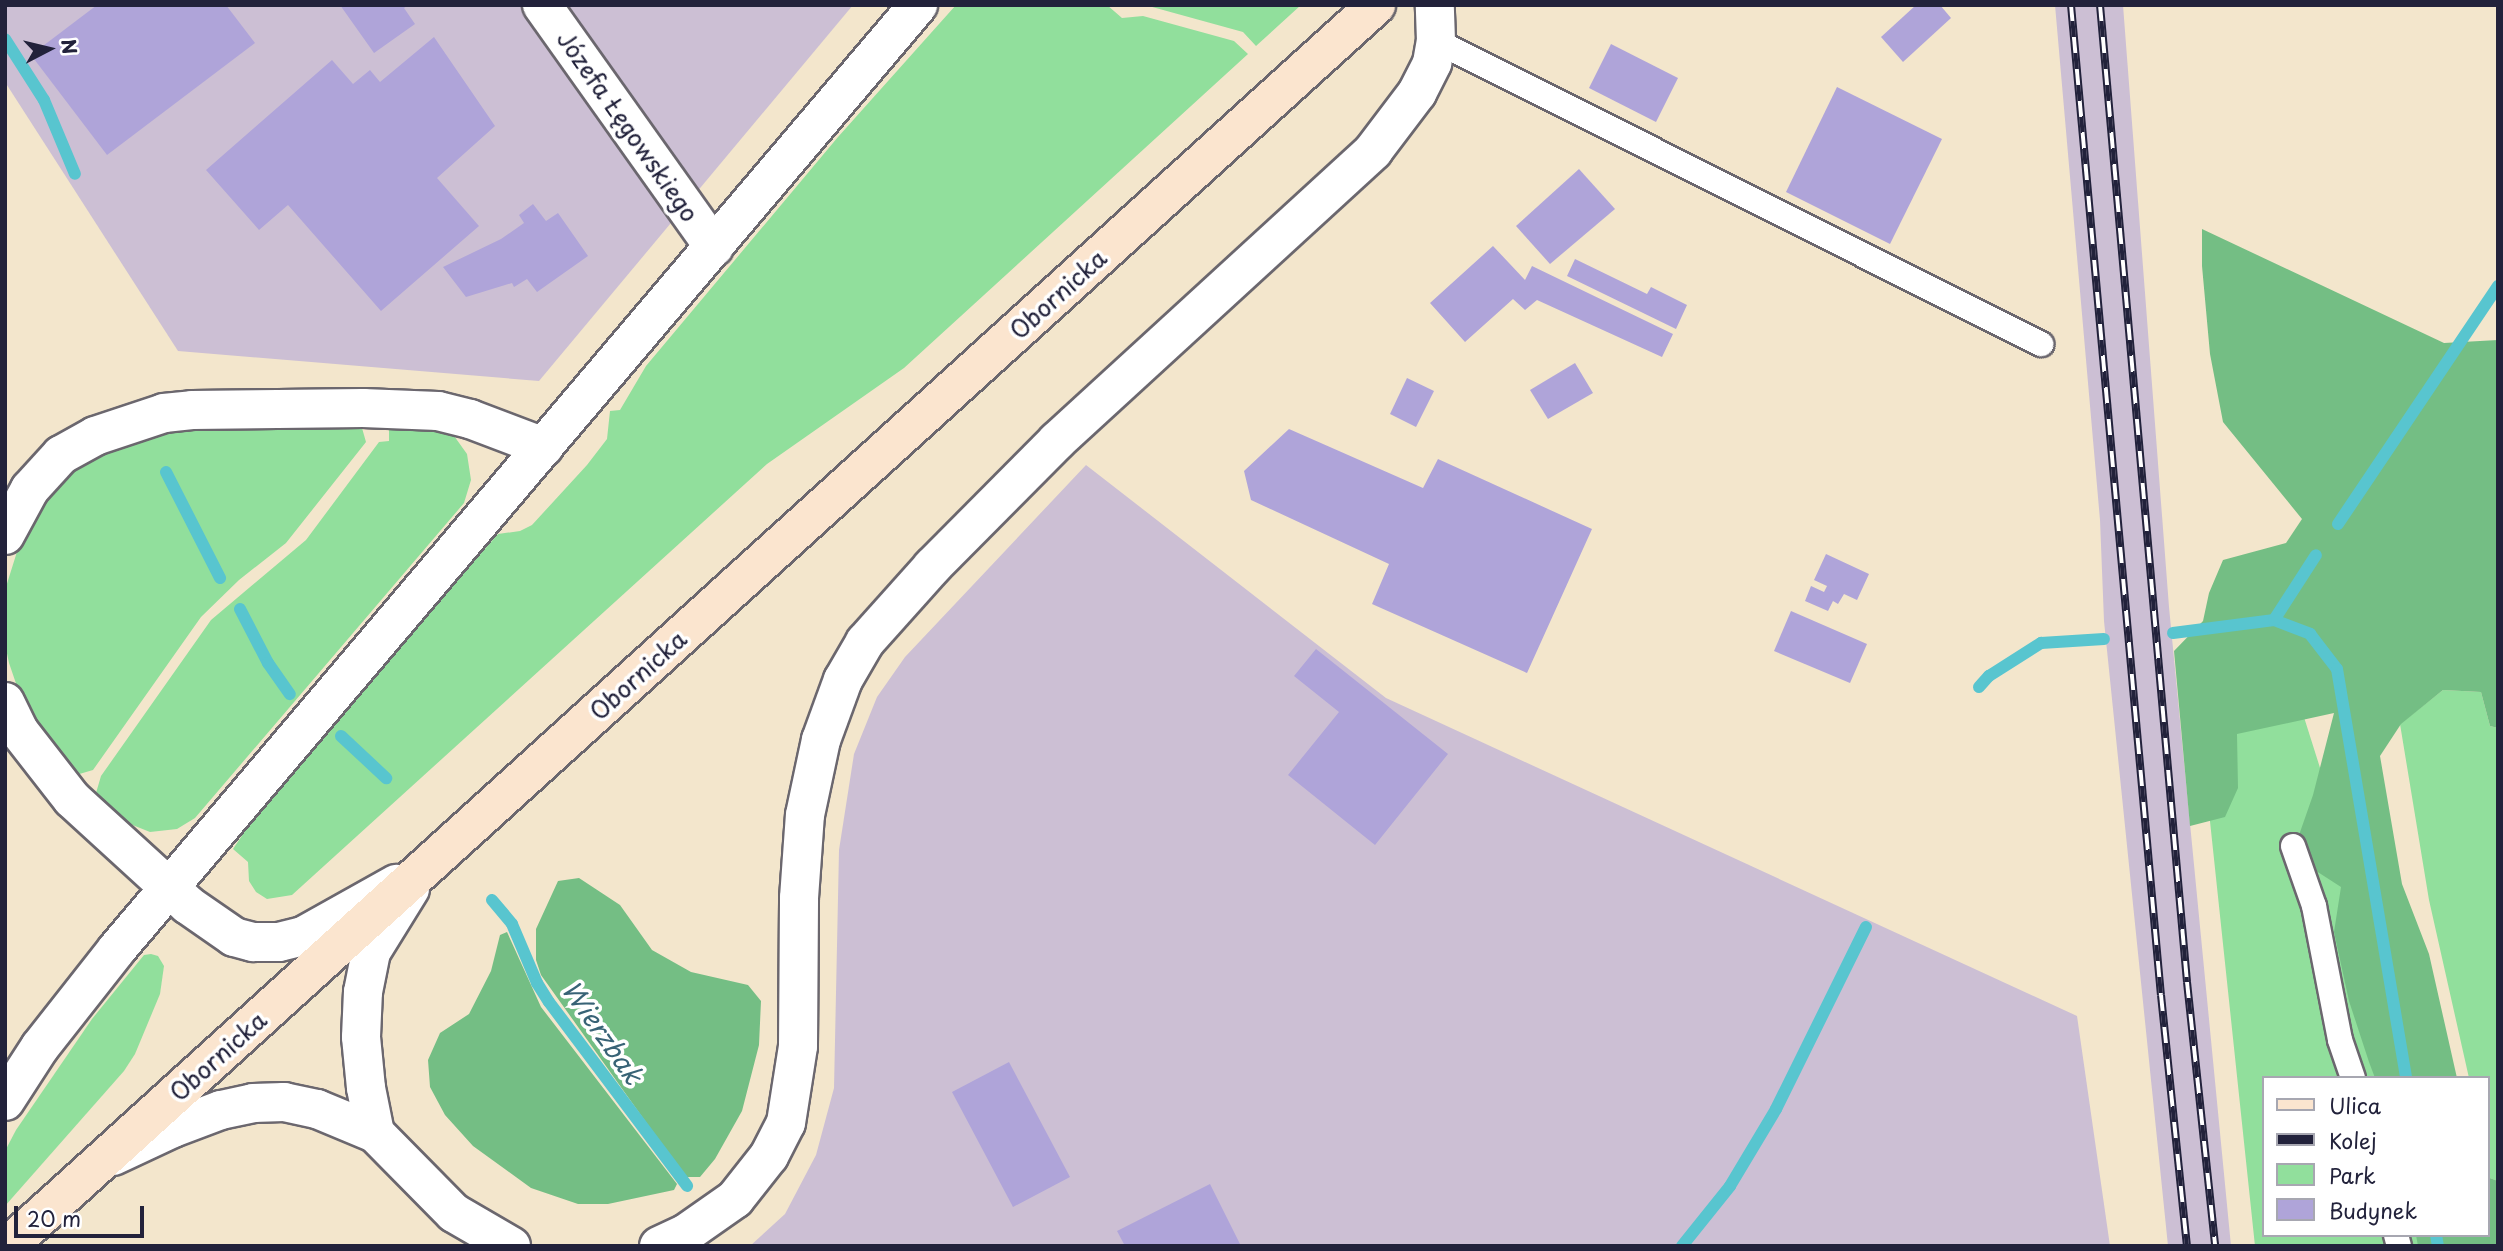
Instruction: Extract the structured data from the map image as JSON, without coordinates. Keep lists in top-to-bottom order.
{
  "streets": {
    "main road": ["Obornicka"],
    "street": ["Józefa Łęgowskiego"]
  },
  "water": ["Wierzbak"],
  "legend": [
    "Ulica",
    "Kolej",
    "Park",
    "Budynek"
  ],
  "scale_bar": "20 m",
  "north": "right"
}
